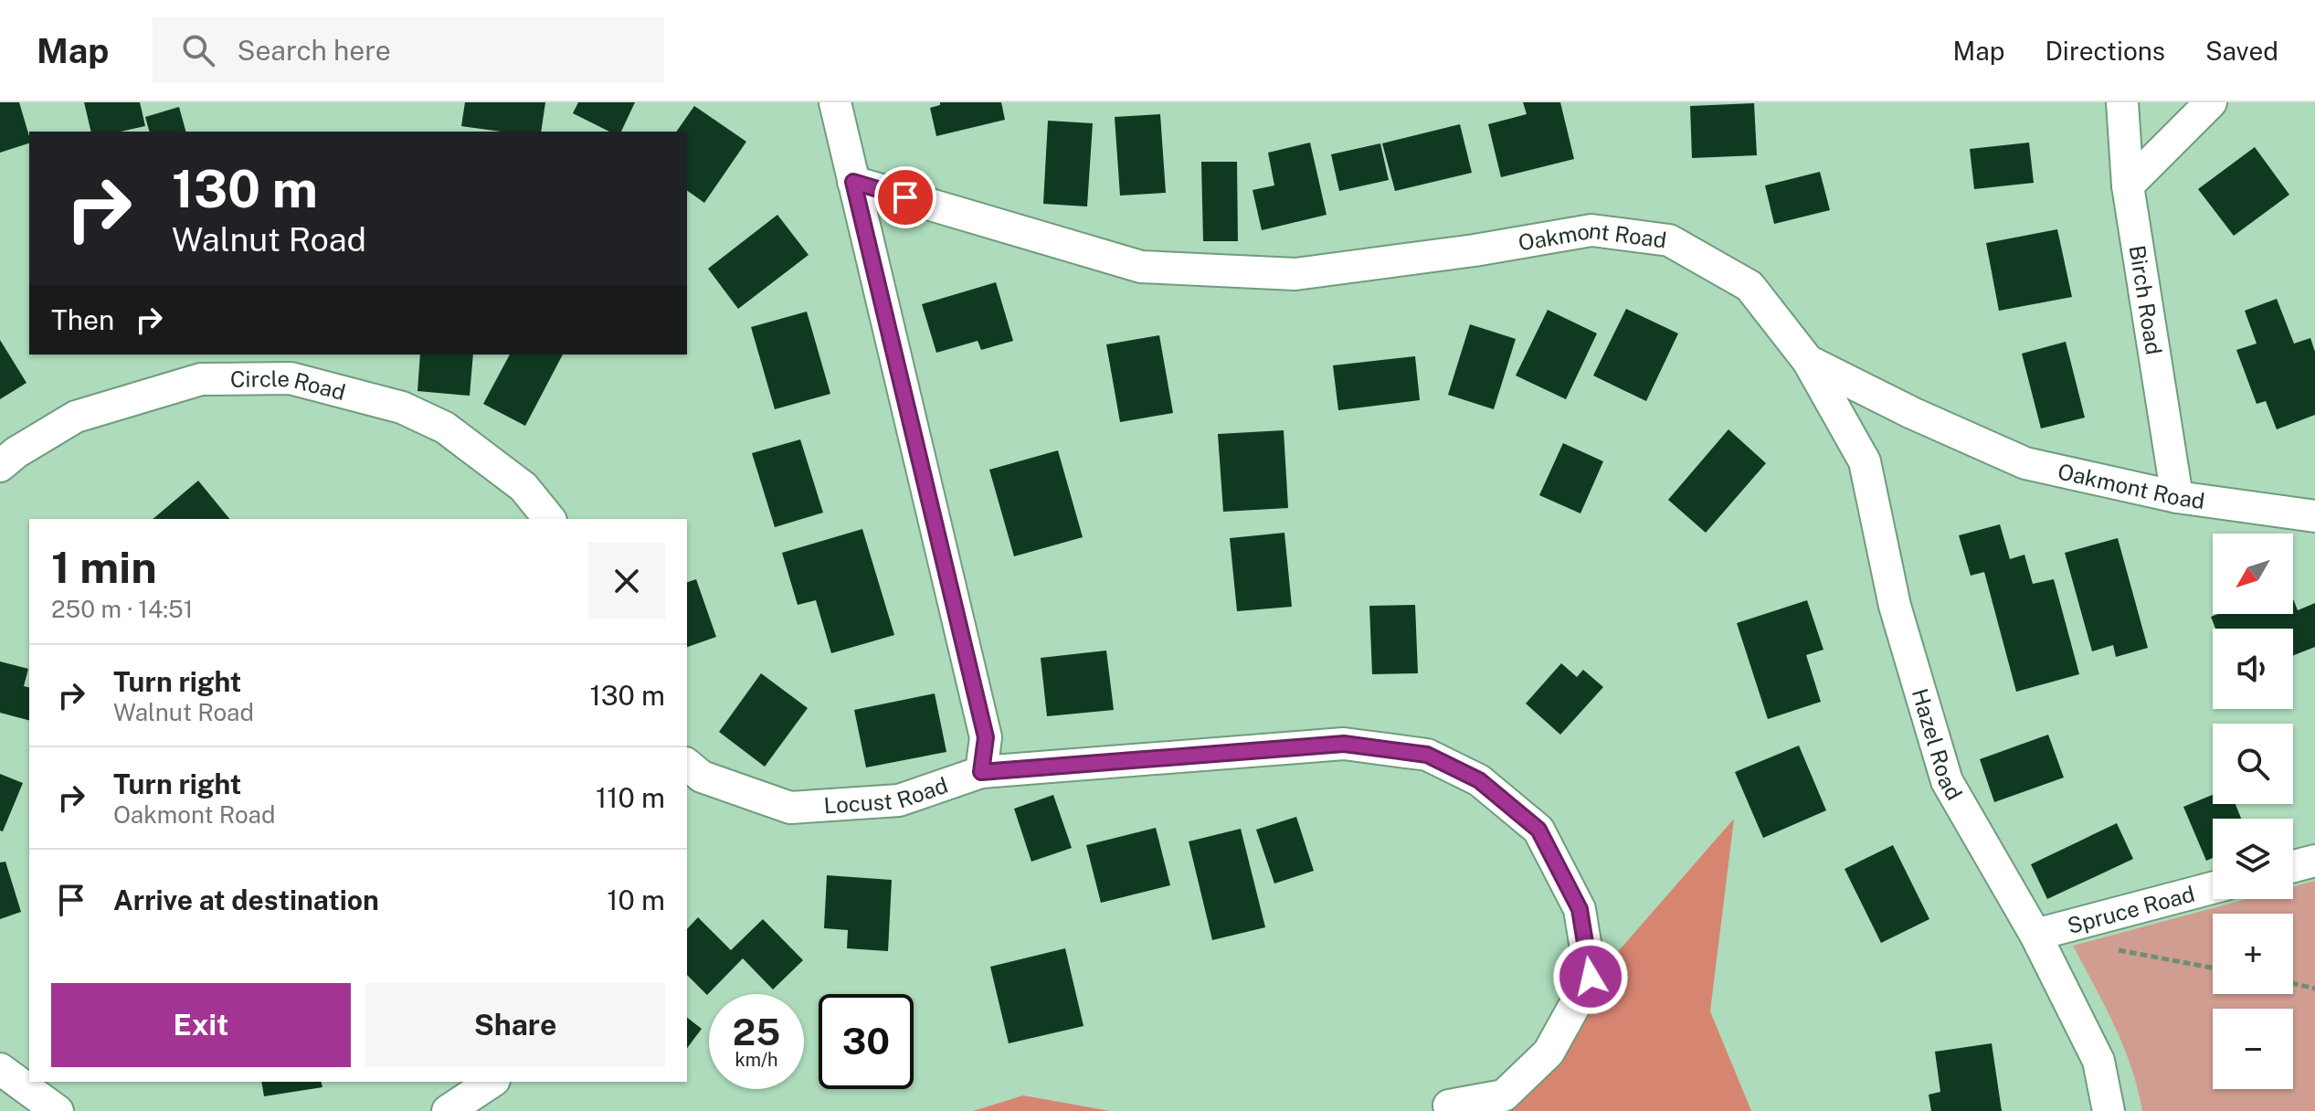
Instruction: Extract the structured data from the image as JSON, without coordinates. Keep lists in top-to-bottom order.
{
  "streets": {
    "street": [
      "Oakmont Road",
      "Birch Road",
      "Circle Road",
      "Hazel Road",
      "Locust Road",
      "Spruce Road"
    ]
  },
  "crossings": [
    ["Oakmont Road", "Birch Road"],
    ["Oakmont Road", "Hazel Road"],
    ["Hazel Road", "Spruce Road"]
  ],
  "north": "bottom left",
  "page": {
    "header": "Map",
    "search": "Search here",
    "nav": ["Map", "Directions", "Saved"],
    "turn": ["130 m", "Walnut Road"],
    "then": "Then",
    "heading": ["1 min", "250 m · 14:51"],
    "map_buttons": ["+", "−"],
    "list": [
      {
        "name": "Turn right",
        "note": "Walnut Road",
        "value": "130 m"
      },
      {
        "name": "Turn right",
        "note": "Oakmont Road",
        "value": "110 m"
      },
      {
        "name": "Arrive at destination",
        "value": "10 m"
      }
    ],
    "buttons": ["Exit", "Share"],
    "speed": "25 km/h",
    "limit": "30"
  }
}
